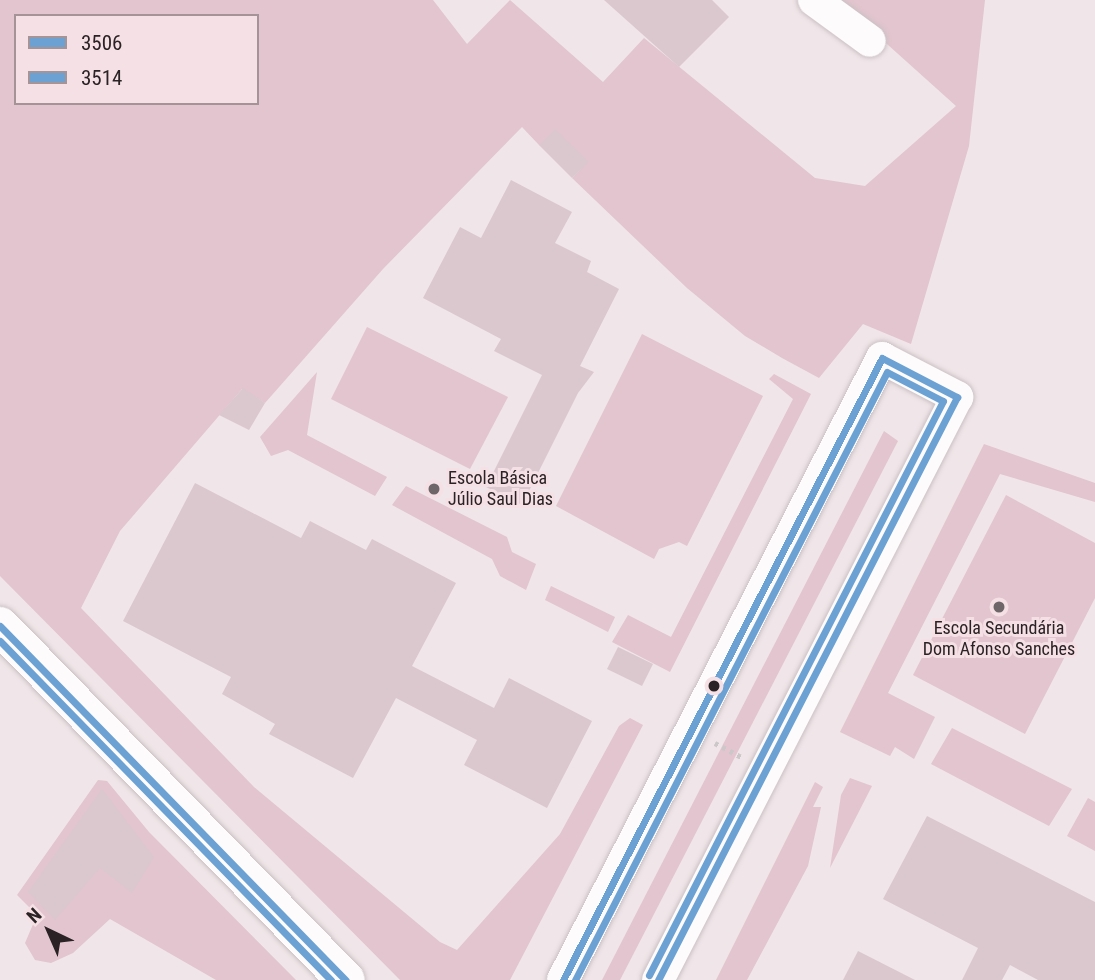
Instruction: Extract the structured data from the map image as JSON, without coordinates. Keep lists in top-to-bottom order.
{
  "places": ["Escola Básica Júlio Saul Dias", "Escola Secundária Dom Afonso Sanches"],
  "lines": ["transit line 3506", "transit line 3514"],
  "legend": ["3506", "3514"],
  "north": "top left"
}
